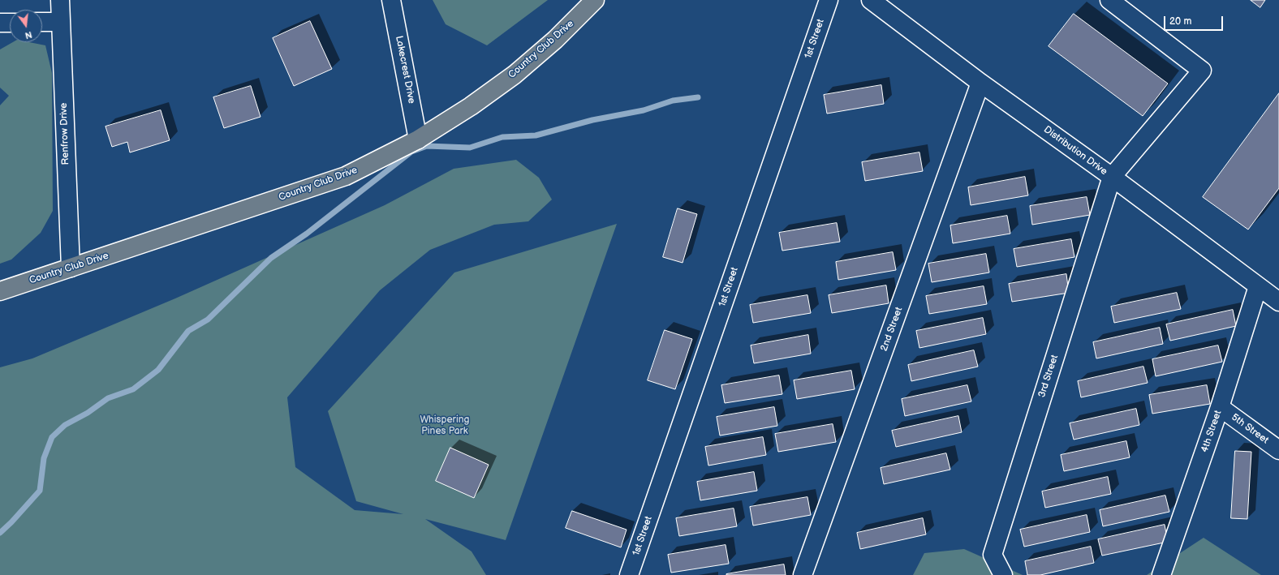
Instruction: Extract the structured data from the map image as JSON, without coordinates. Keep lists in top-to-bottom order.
{
  "streets": {
    "main road": ["Country Club Drive"],
    "street": [
      "1st Street",
      "Lakecrest Drive",
      "Renfrow Drive",
      "Distribution Drive",
      "2nd Street",
      "3rd Street",
      "5th Street",
      "4th Street"
    ]
  },
  "crossings": [
    ["Country Club Drive", "Lakecrest Drive"],
    ["Country Club Drive", "Renfrow Drive"],
    ["Distribution Drive", "2nd Street"],
    ["Distribution Drive", "3rd Street"],
    ["Distribution Drive", "4th Street"],
    ["5th Street", "4th Street"]
  ],
  "parks": ["Whispering Pines Park"],
  "scale_bar": "20 m",
  "north": "bottom"
}
